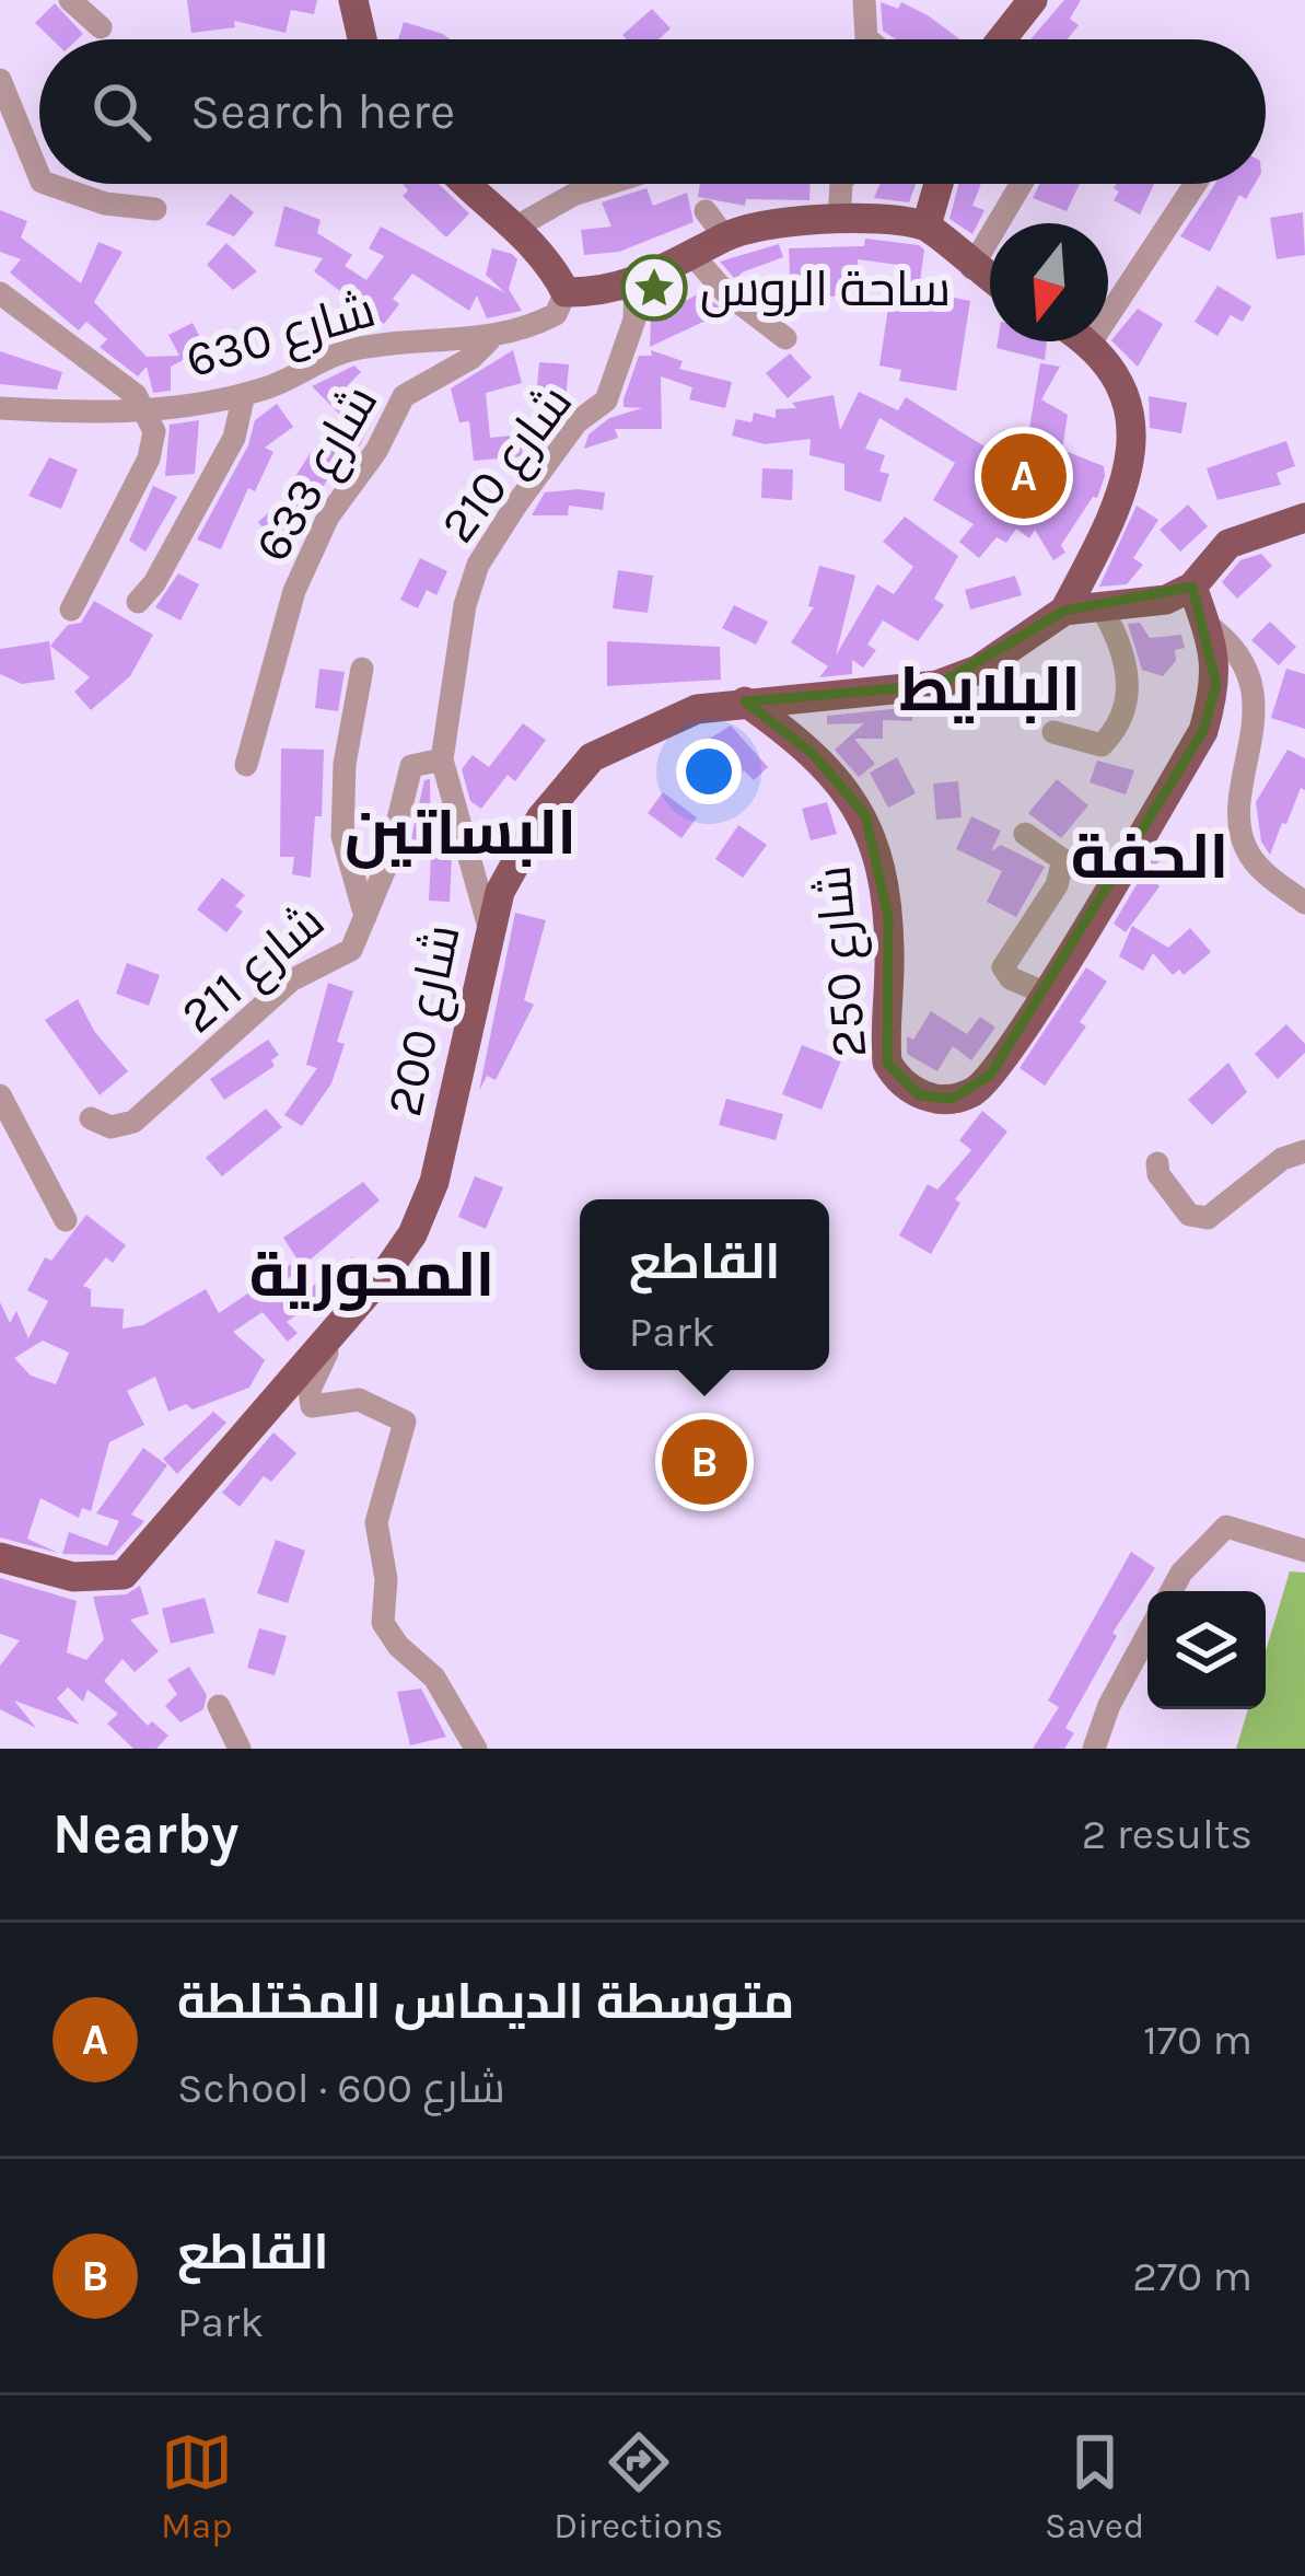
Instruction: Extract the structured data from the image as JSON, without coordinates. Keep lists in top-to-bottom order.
{
  "streets": {
    "main road": ["شارع 250", "شارع 200"],
    "street": [
      "شارع 630",
      "شارع 210",
      "شارع 633",
      "شارع 211"
    ]
  },
  "crossings": [
    ["شارع 630", "شارع 633"],
    ["شارع 210", "شارع 211"],
    ["شارع 210", "شارع 200"],
    ["شارع 250", "شارع 200"]
  ],
  "districts": [
    "البلايط",
    "البساتين",
    "الحفة",
    "المحورية"
  ],
  "places": {
    "place": ["ساحة الروس"]
  },
  "north": "bottom",
  "page": {
    "search": "Search here",
    "pins": ["A", "B"],
    "popup": ["القاطع", "Park"],
    "heading": ["Nearby", "2 results"],
    "list": [
      {
        "mark": "A",
        "name": "متوسطة الديماس المختلطة",
        "note": "School · شارع 600",
        "value": "170 m"
      },
      {
        "mark": "B",
        "name": "القاطع",
        "note": "Park",
        "value": "270 m"
      }
    ],
    "nav": ["Map", "Directions", "Saved"]
  }
}
